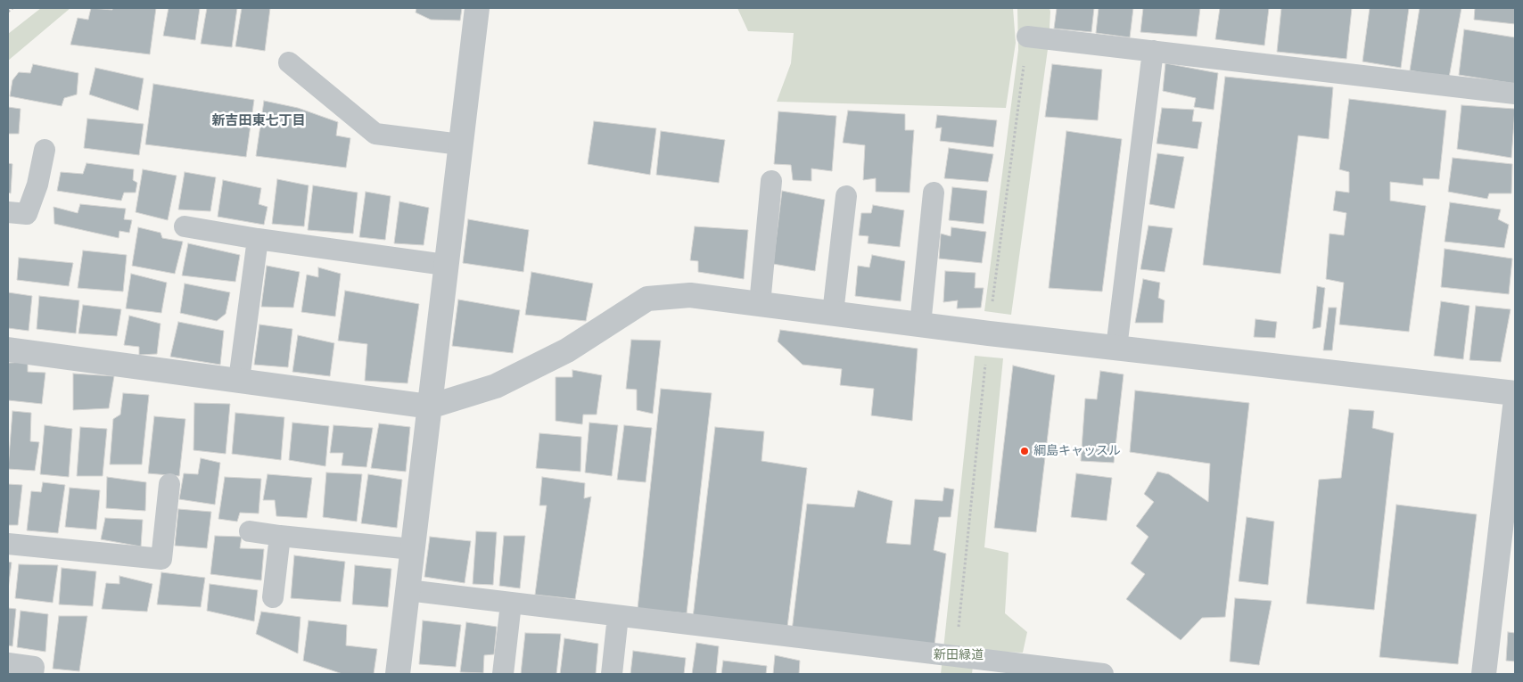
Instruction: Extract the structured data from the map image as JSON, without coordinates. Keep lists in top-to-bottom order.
{
  "districts": ["新吉田東七丁目"],
  "parks": ["新田緑道"],
  "places": ["綱島キャッスル"]
}
